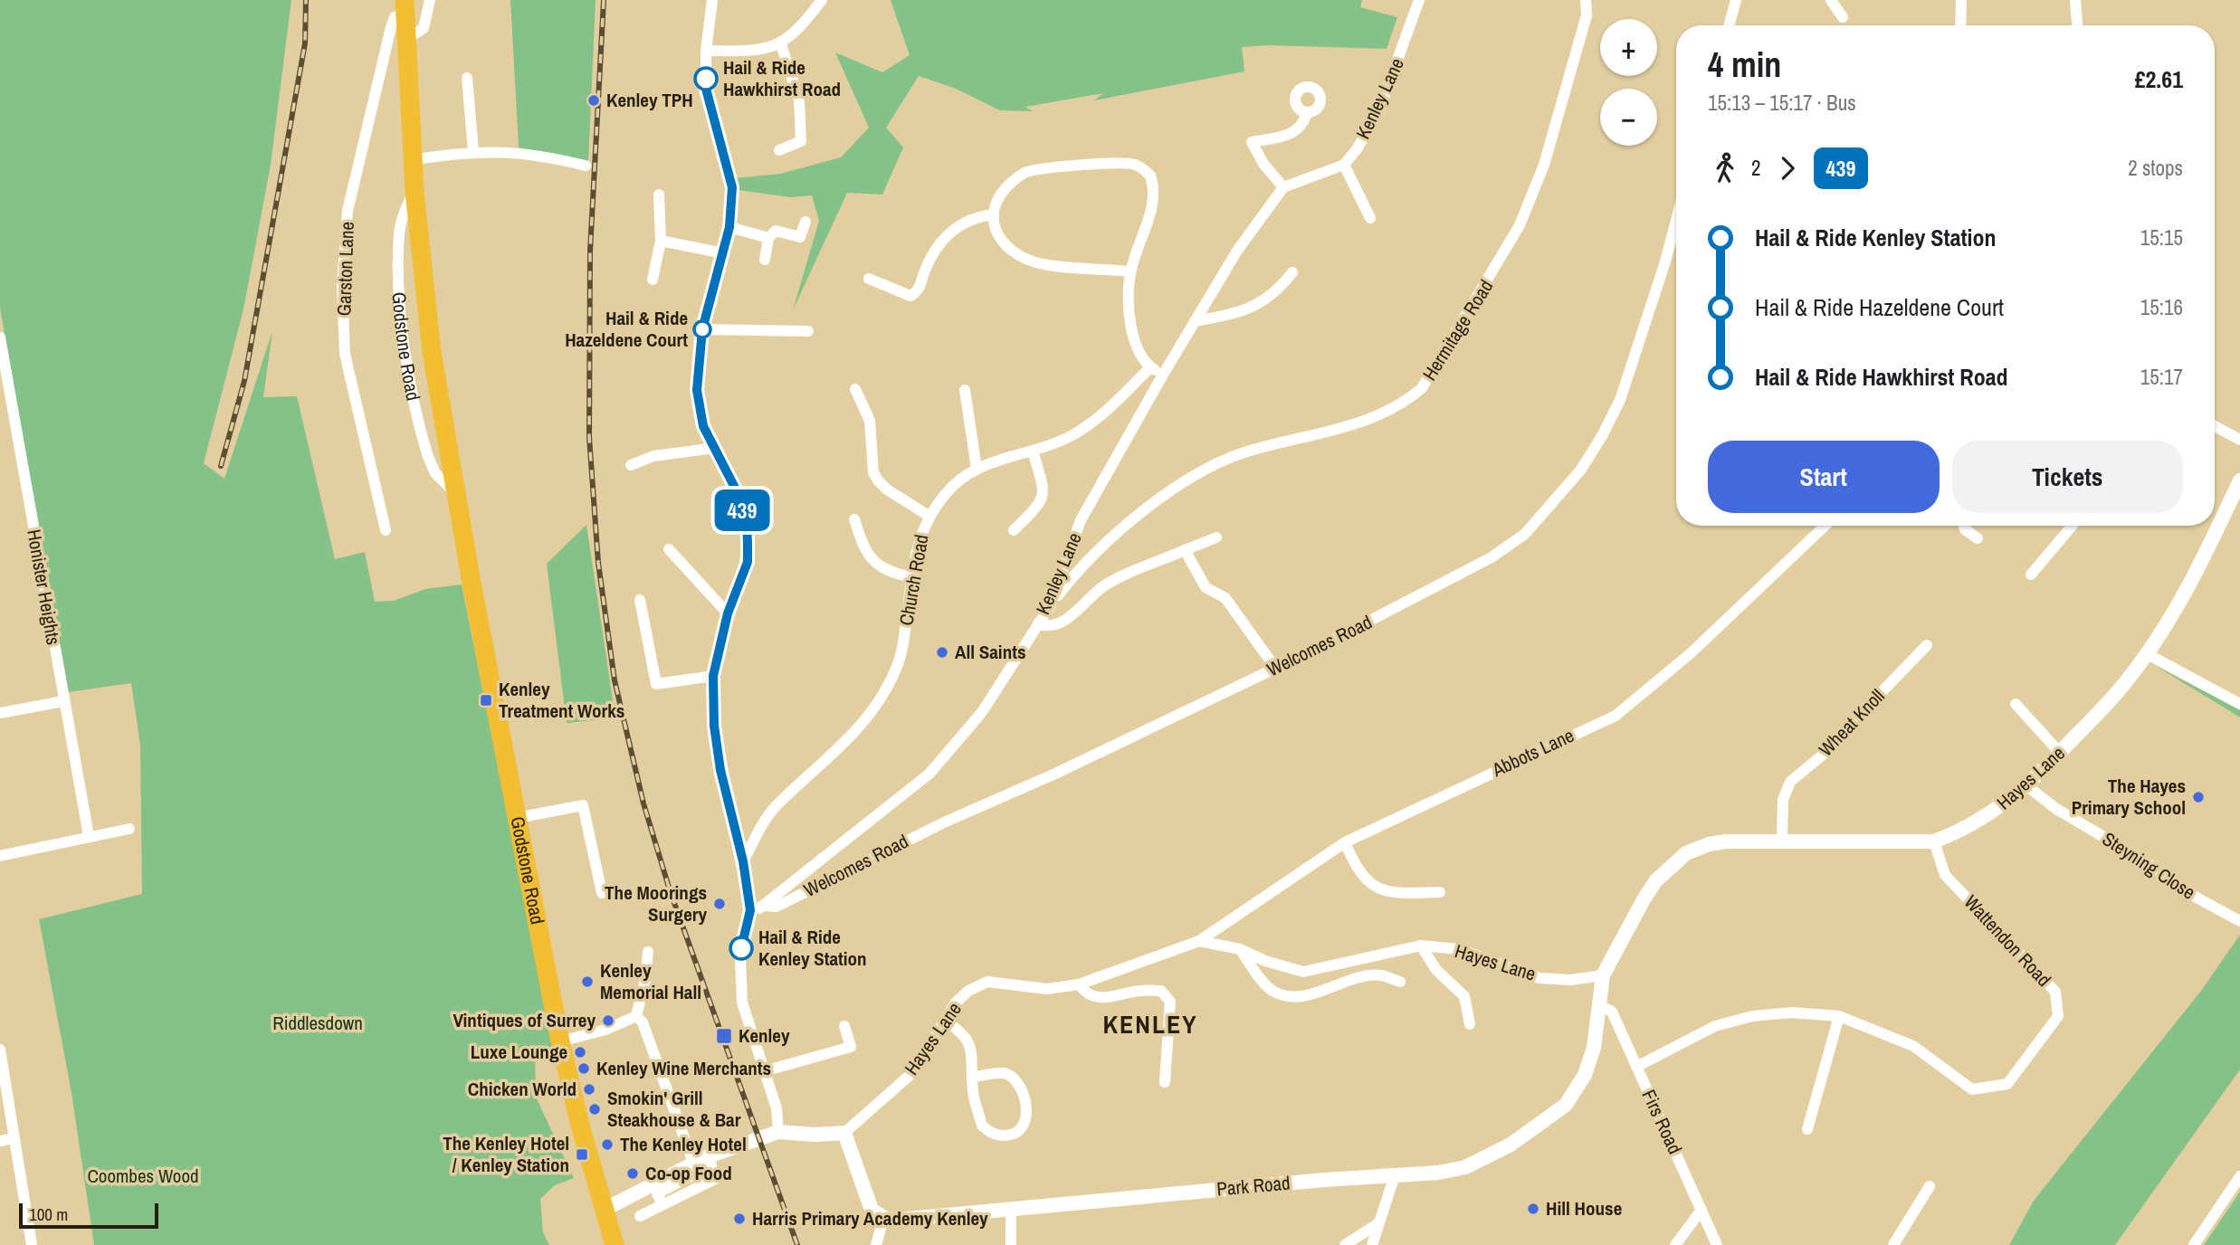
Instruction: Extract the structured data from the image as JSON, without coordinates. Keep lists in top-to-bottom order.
{
  "streets": {
    "highway": ["Godstone Road"],
    "street": [
      "Kenley Lane",
      "Garston Lane",
      "Hermitage Road",
      "Church Road",
      "Honister Heights",
      "Welcomes Road",
      "Wheat Knoll",
      "Abbots Lane",
      "Hayes Lane",
      "Steyning Close",
      "Wattendon Road",
      "Firs Road",
      "Park Road"
    ]
  },
  "crossings": [
    ["Kenley Lane", "Hermitage Road"],
    ["Kenley Lane", "Welcomes Road"],
    ["Garston Lane", "Godstone Road"],
    ["Wheat Knoll", "Hayes Lane"],
    ["Abbots Lane", "Hayes Lane"],
    ["Hayes Lane", "Steyning Close"],
    ["Hayes Lane", "Wattendon Road"],
    ["Hayes Lane", "Park Road"],
    ["Wattendon Road", "Firs Road"],
    ["Firs Road", "Park Road"]
  ],
  "districts": ["KENLEY"],
  "parks": ["Riddlesdown", "Coombes Wood"],
  "places": {
    "other": [
      "Hail & Ride Hawkhirst Road",
      "Kenley TPH",
      "Hail & Ride Hazeldene Court",
      "All Saints",
      "The Hayes Primary School",
      "The Moorings Surgery",
      "Hail & Ride Kenley Station",
      "Kenley Memorial Hall",
      "Vintiques of Surrey",
      "Luxe Lounge",
      "Kenley Wine Merchants",
      "Chicken World",
      "Smokin' Grill Steakhouse & Bar",
      "The Kenley Hotel",
      "Co-op Food",
      "Hill House",
      "Harris Primary Academy Kenley"
    ],
    "transit": ["Kenley Treatment Works", "Kenley", "The Kenley Hotel / Kenley Station"]
  },
  "lines": ["bus line 439"],
  "scale_bar": "100 m",
  "page": {
    "on_map": "439",
    "map_buttons": ["+", "−"],
    "heading": ["4 min", "15:13 – 15:17 · Bus", "£2.61"],
    "legs": ["2", "439", "2 stops"],
    "list": [
      {
        "name": "Hail & Ride Kenley Station",
        "value": "15:15"
      },
      {
        "name": "Hail & Ride Hazeldene Court",
        "value": "15:16"
      },
      {
        "name": "Hail & Ride Hawkhirst Road",
        "value": "15:17"
      }
    ],
    "buttons": ["Start", "Tickets"],
    "scale": "100 m"
  }
}
